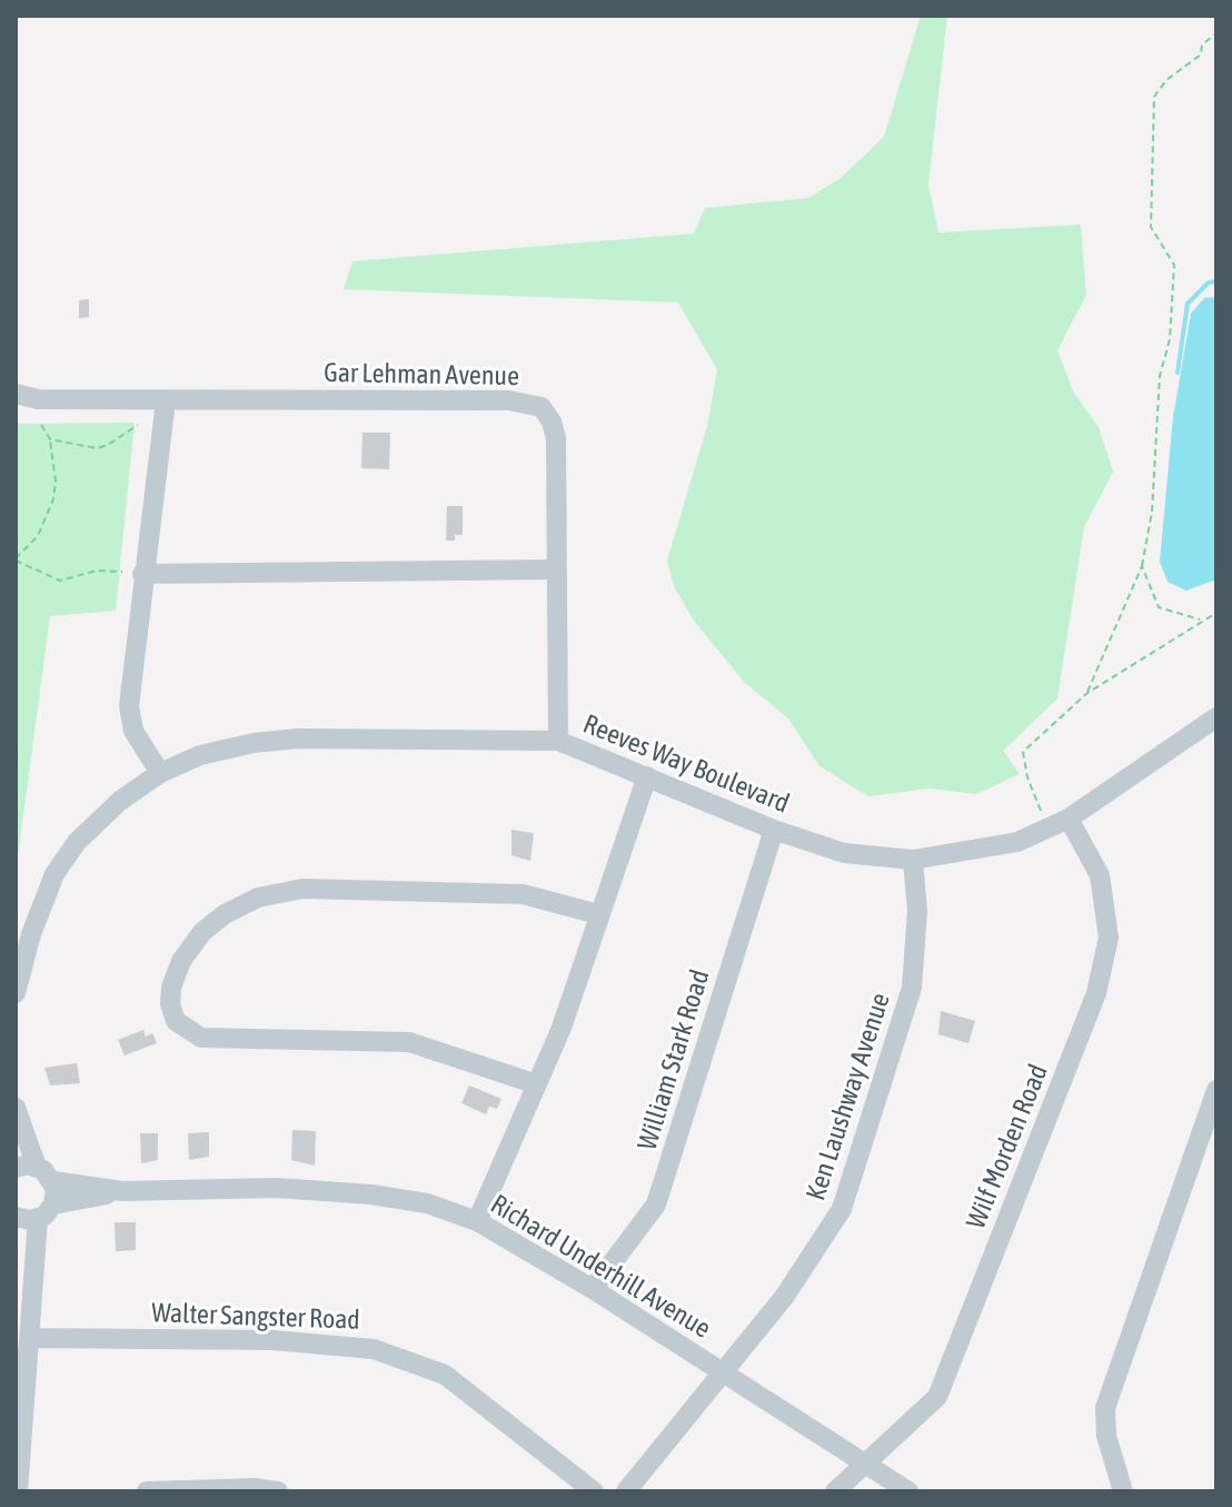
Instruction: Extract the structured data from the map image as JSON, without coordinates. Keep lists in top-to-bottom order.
{
  "streets": {
    "street": [
      "Gar Lehman Avenue",
      "Reeves Way Boulevard",
      "William Stark Road",
      "Ken Laushway Avenue",
      "Wilf Morden Road",
      "Richard Underhill Avenue",
      "Walter Sangster Road"
    ]
  },
  "crossings": [
    ["Gar Lehman Avenue", "Reeves Way Boulevard"],
    ["Reeves Way Boulevard", "William Stark Road"],
    ["Reeves Way Boulevard", "Ken Laushway Avenue"],
    ["Reeves Way Boulevard", "Wilf Morden Road"],
    ["William Stark Road", "Richard Underhill Avenue"],
    ["Ken Laushway Avenue", "Richard Underhill Avenue"],
    ["Wilf Morden Road", "Richard Underhill Avenue"]
  ]
}
